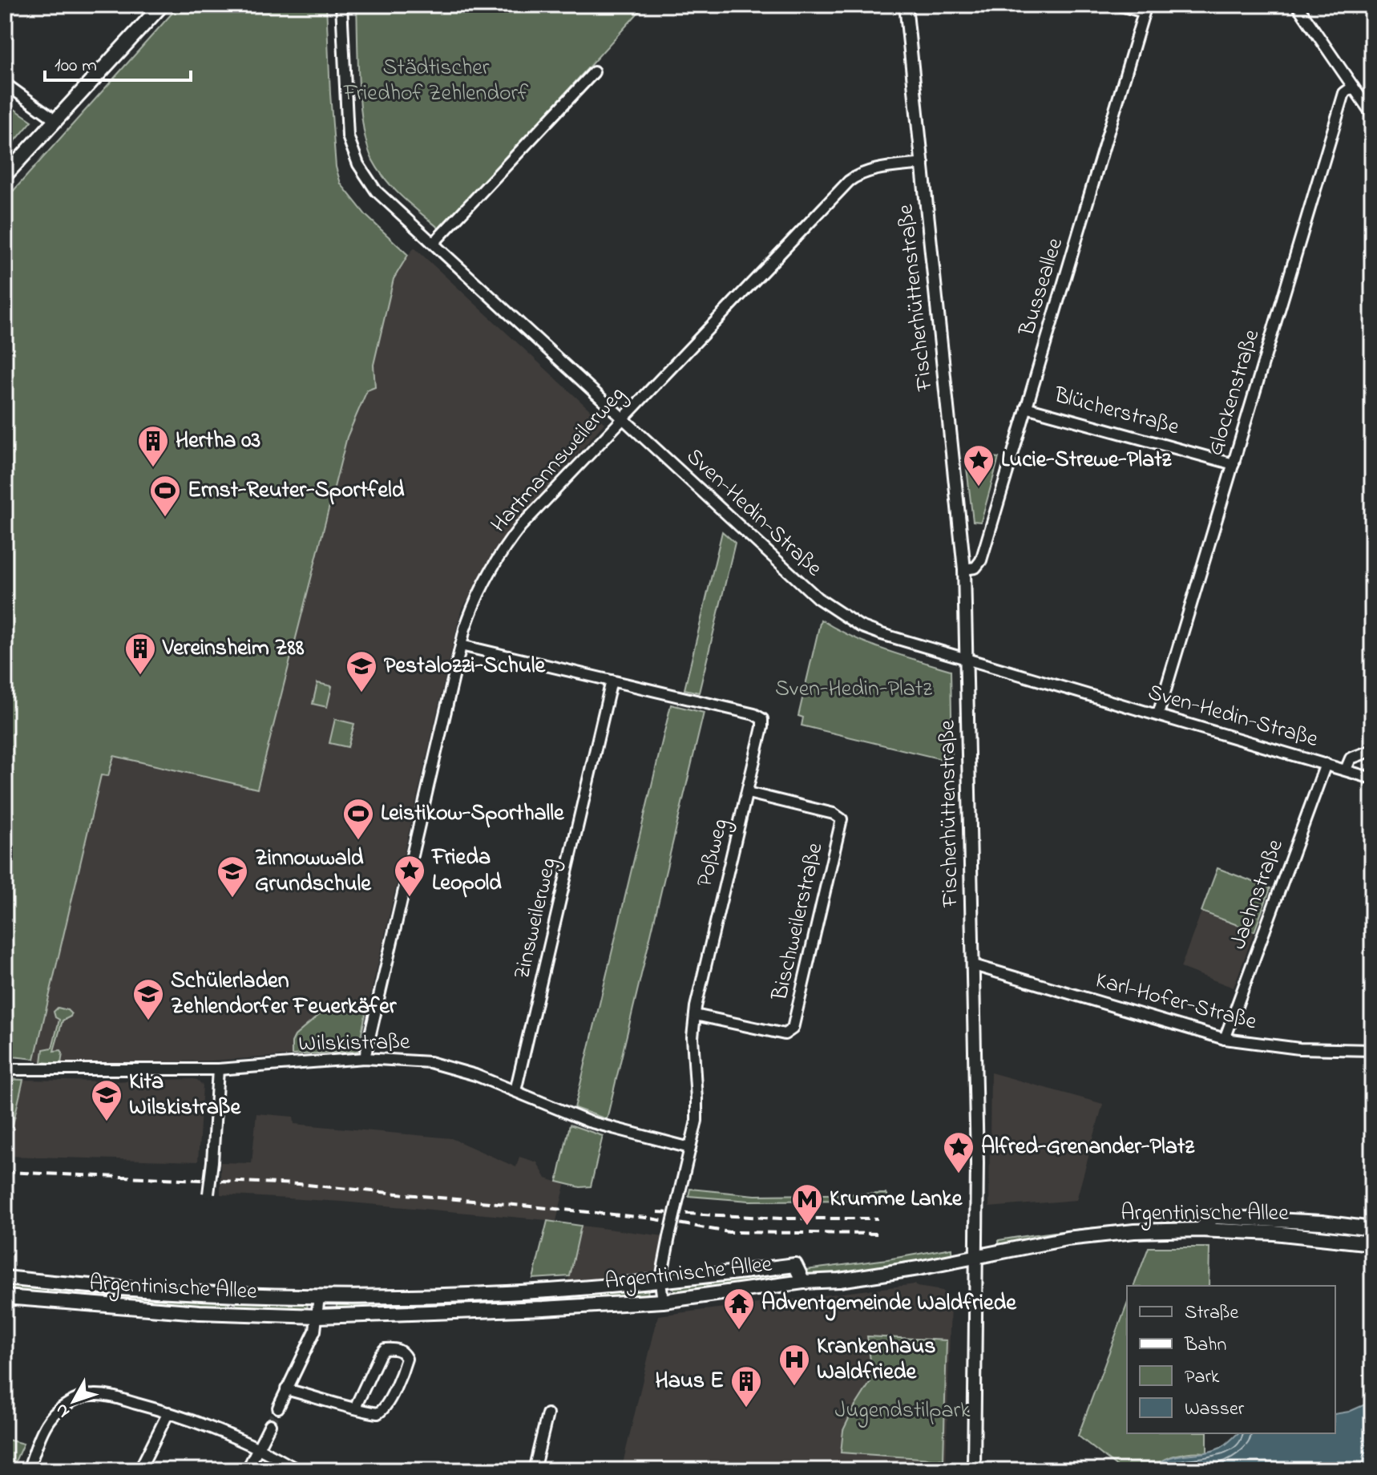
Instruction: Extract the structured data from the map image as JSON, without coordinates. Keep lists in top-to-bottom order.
{
  "streets": {
    "main road": ["Argentinische Allee"],
    "street": [
      "Busseallee",
      "Fischerhüttenstraße",
      "Glockenstraße",
      "Blücherstraße",
      "Hartmannsweilerweg",
      "Sven-Hedin-Straße",
      "Poßweg",
      "Jaehnstraße",
      "Zinsweilerweg",
      "Bischweilerstraße",
      "Karl-Hofer-Straße",
      "Wilskistraße"
    ]
  },
  "crossings": [
    ["Busseallee", "Fischerhüttenstraße"],
    ["Busseallee", "Blücherstraße"],
    ["Fischerhüttenstraße", "Hartmannsweilerweg"],
    ["Fischerhüttenstraße", "Sven-Hedin-Straße"],
    ["Fischerhüttenstraße", "Karl-Hofer-Straße"],
    ["Fischerhüttenstraße", "Argentinische Allee"],
    ["Glockenstraße", "Blücherstraße"],
    ["Glockenstraße", "Sven-Hedin-Straße"],
    ["Hartmannsweilerweg", "Sven-Hedin-Straße"],
    ["Hartmannsweilerweg", "Poßweg"],
    ["Hartmannsweilerweg", "Wilskistraße"],
    ["Sven-Hedin-Straße", "Jaehnstraße"],
    ["Poßweg", "Zinsweilerweg"],
    ["Poßweg", "Bischweilerstraße"],
    ["Poßweg", "Wilskistraße"],
    ["Poßweg", "Argentinische Allee"],
    ["Jaehnstraße", "Karl-Hofer-Straße"],
    ["Zinsweilerweg", "Wilskistraße"]
  ],
  "parks": ["Städtischer Friedhof Zehlendorf", "Sven-Hedin-Platz", "Jugendstilpark"],
  "places": {
    "building": ["Hertha 03", "Vereinsheim Z88", "Haus E"],
    "place": ["Lucie-Strewe-Platz", "Frieda Leopold", "Alfred-Grenander-Platz"],
    "sports": ["Ernst-Reuter-Sportfeld", "Leistikow-Sporthalle"],
    "school or university": [
      "Pestalozzi-Schule",
      "Zinnowwald Grundschule",
      "Schülerladen Zehlendorfer Feuerkäfer",
      "Kita Wilskistraße"
    ],
    "metro station": ["Krumme Lanke"],
    "temple": ["Adventgemeinde Waldfriede"],
    "hospital": ["Krankenhaus Waldfriede"]
  },
  "legend": [
    "Straße",
    "Bahn",
    "Park",
    "Wasser"
  ],
  "scale_bar": "100 m",
  "north": "bottom left"
}
